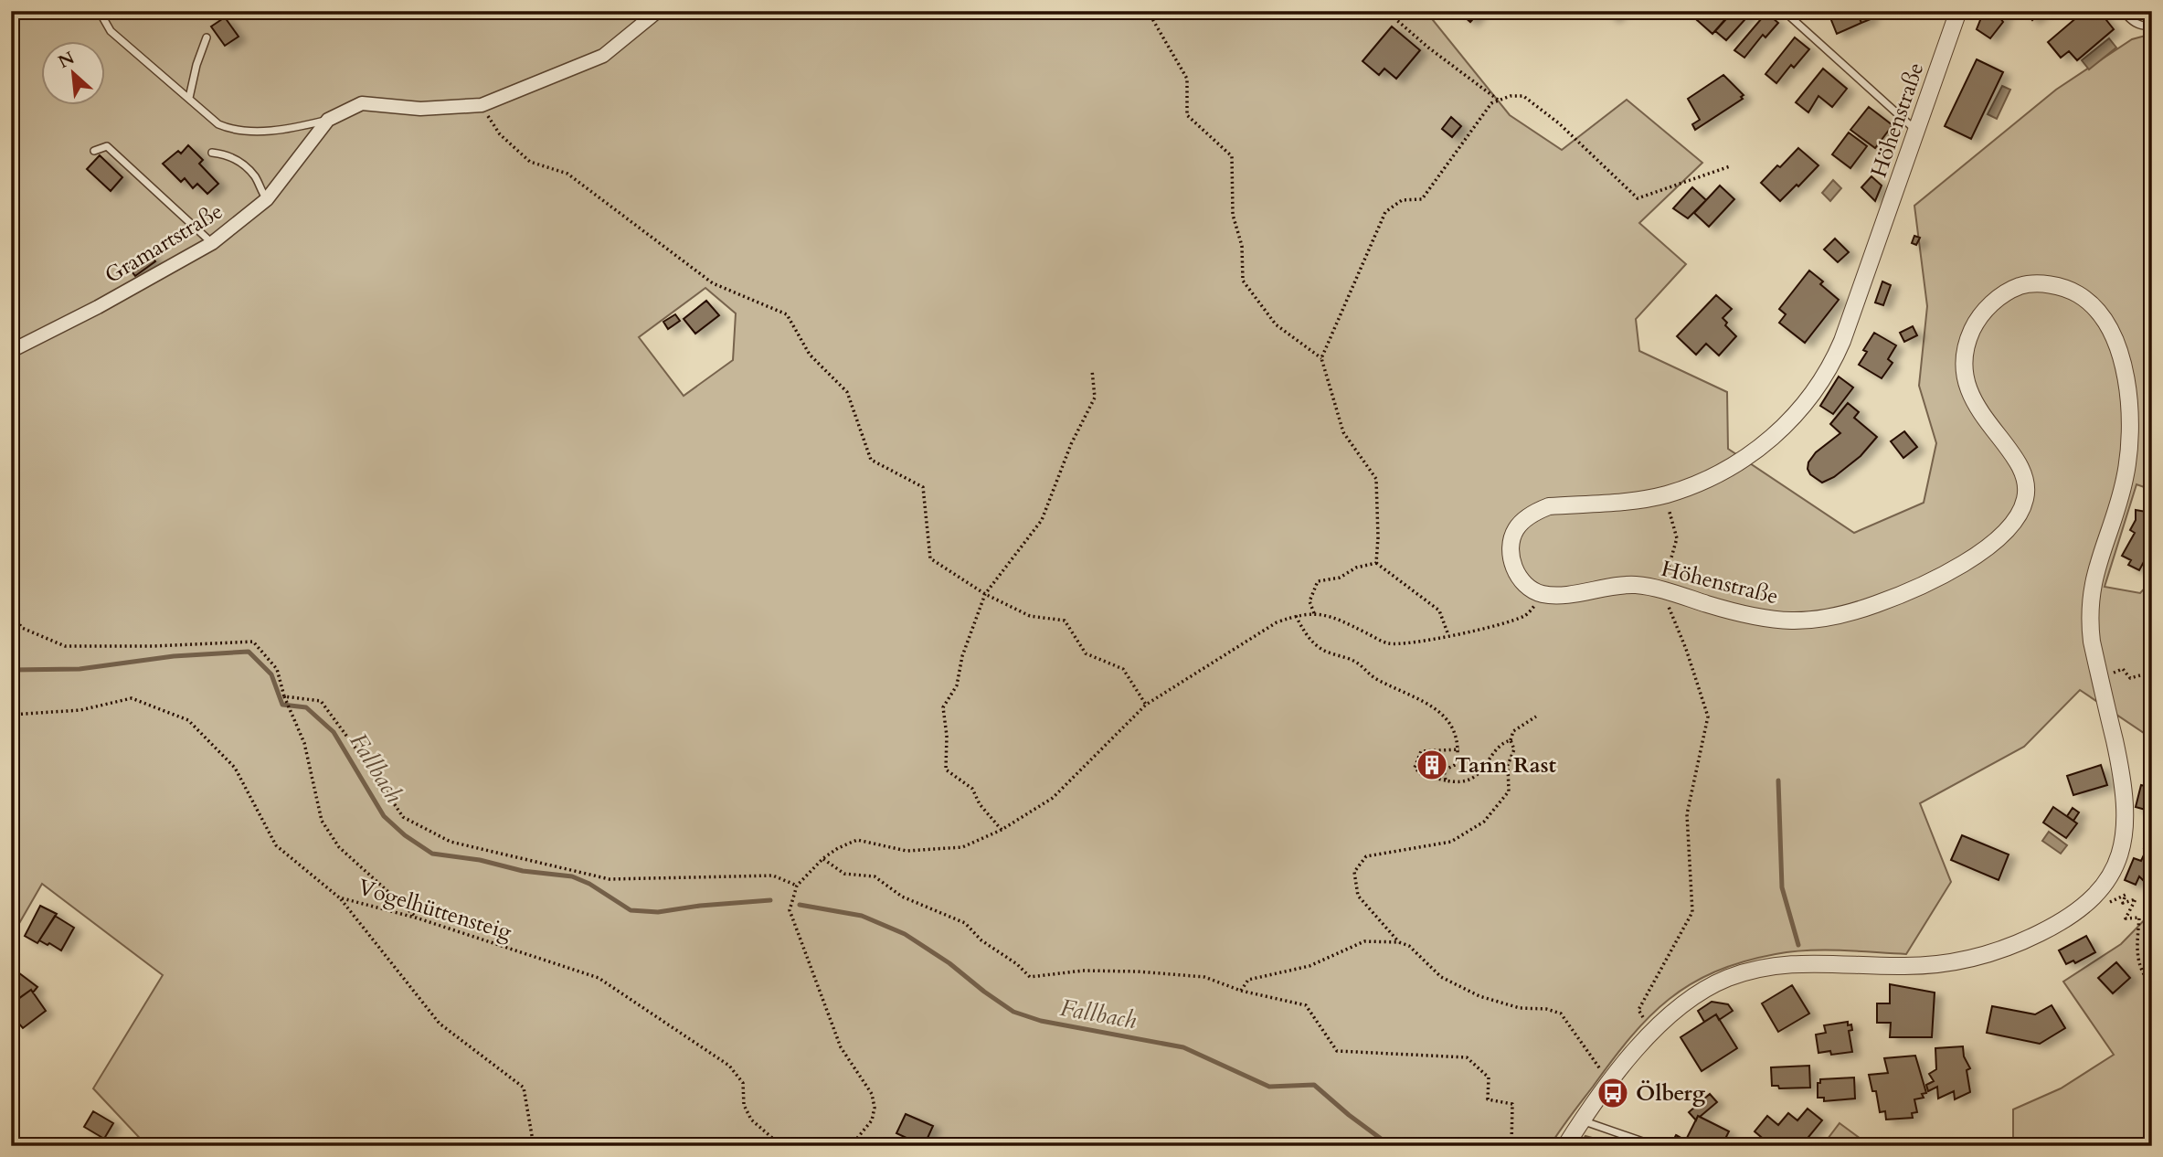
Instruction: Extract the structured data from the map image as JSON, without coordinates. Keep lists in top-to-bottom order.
{
  "streets": {
    "street": ["Höhenstraße", "Gramartstraße"],
    "path": ["Vogelhüttensteig"]
  },
  "water": ["Fallbach"],
  "places": {
    "building": ["Tann Rast"],
    "bus stop": ["Ölberg"]
  },
  "north": "top left"
}
